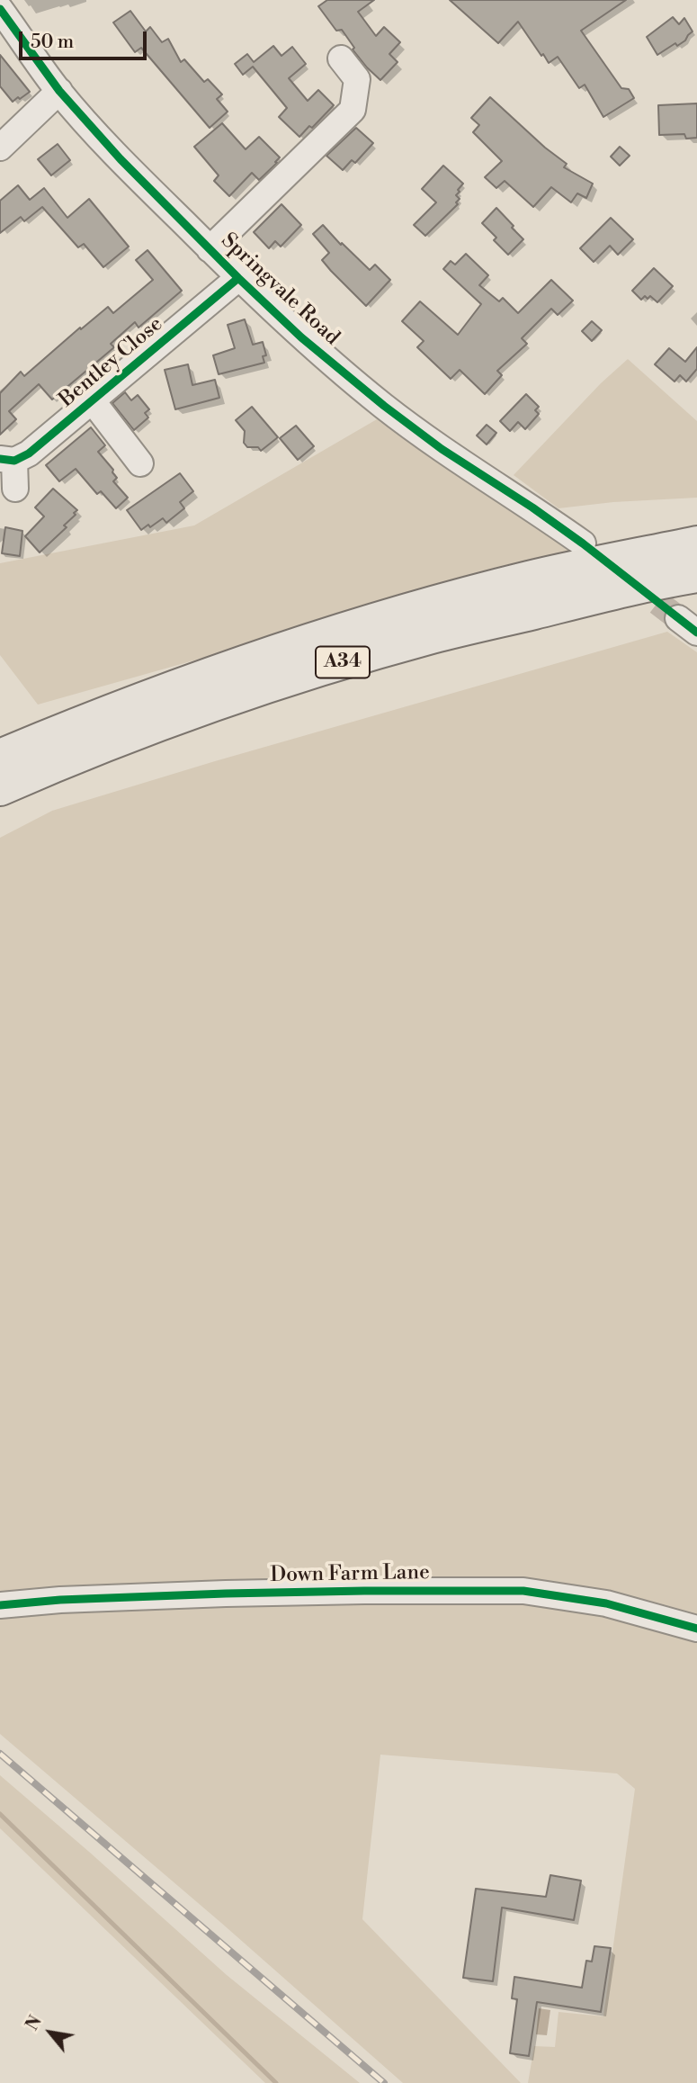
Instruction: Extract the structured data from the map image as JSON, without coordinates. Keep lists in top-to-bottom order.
{
  "streets": {
    "highway": ["A34"],
    "street": ["Springvale Road", "Bentley Close", "Down Farm Lane"]
  },
  "crossings": [
    ["Springvale Road", "Bentley Close"]
  ],
  "scale_bar": "50 m",
  "north": "top left"
}
